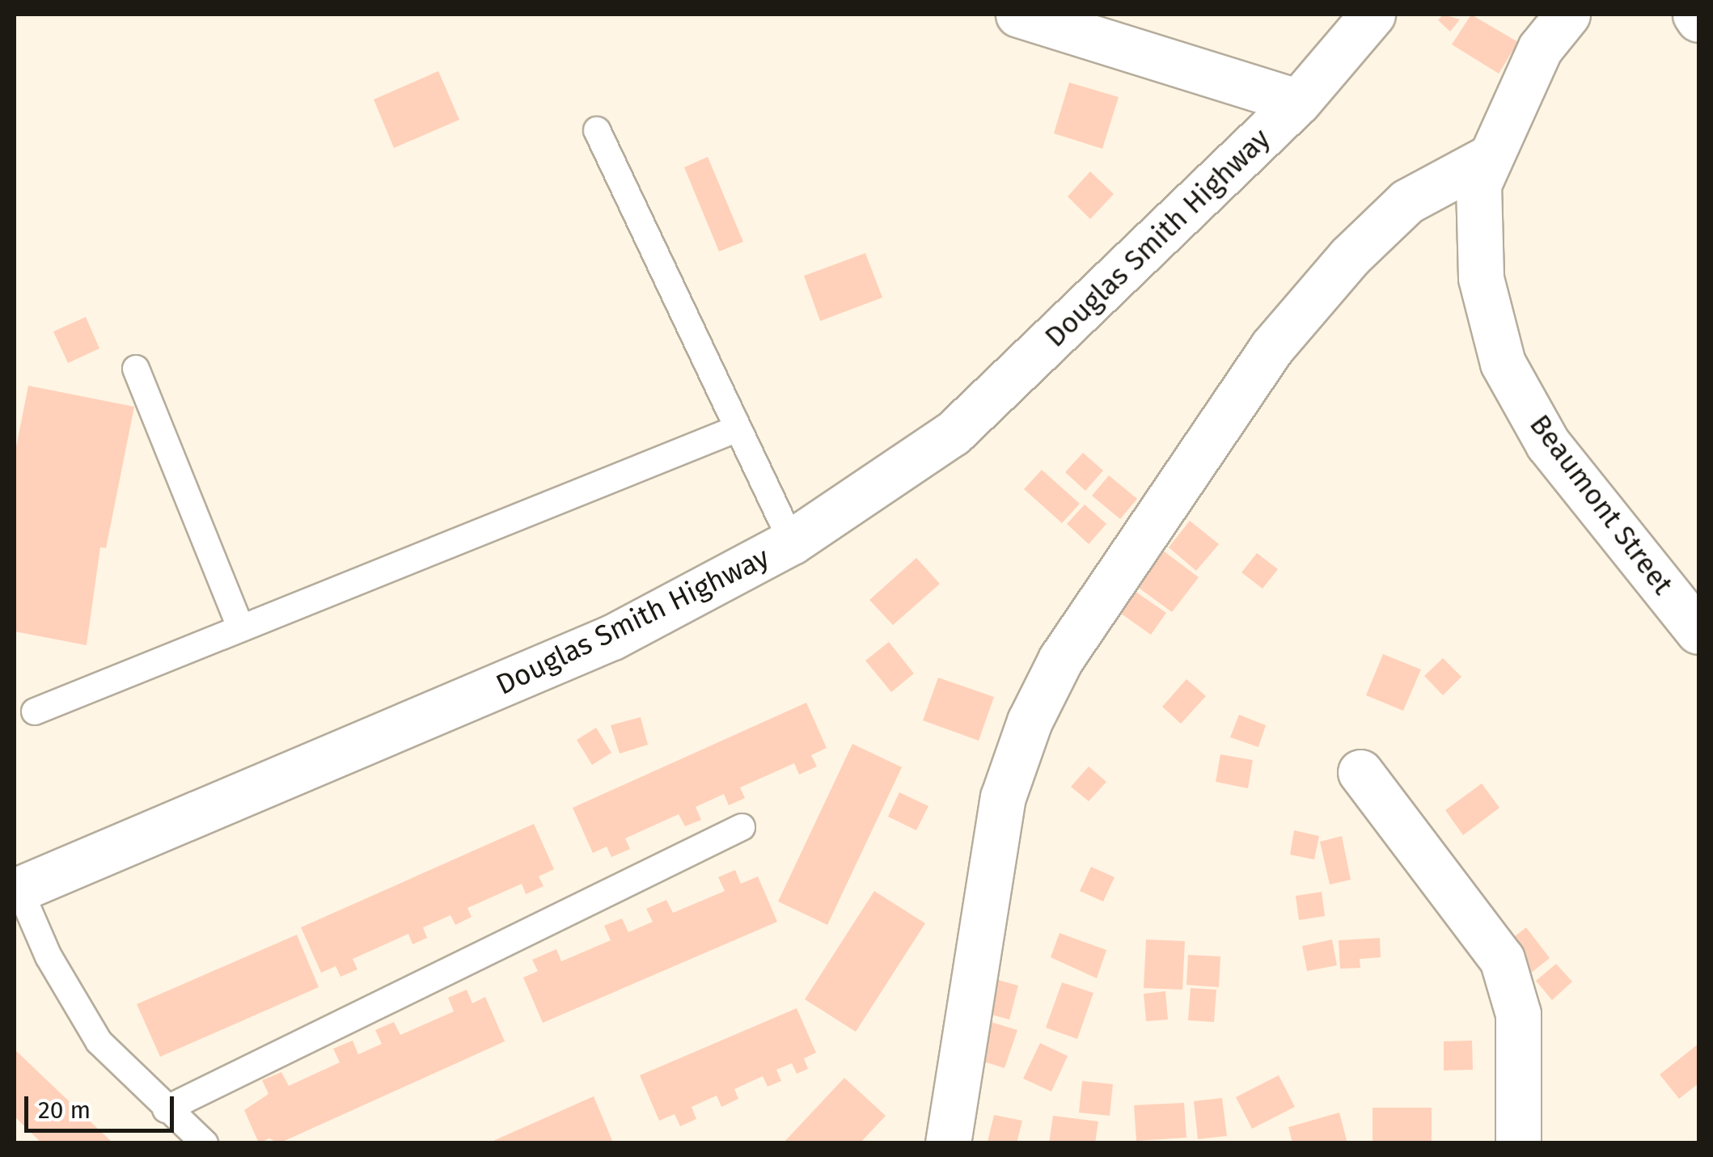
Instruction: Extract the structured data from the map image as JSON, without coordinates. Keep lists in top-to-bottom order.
{
  "streets": {
    "street": ["Douglas Smith Highway", "Beaumont Street"]
  },
  "scale_bar": "20 m"
}
